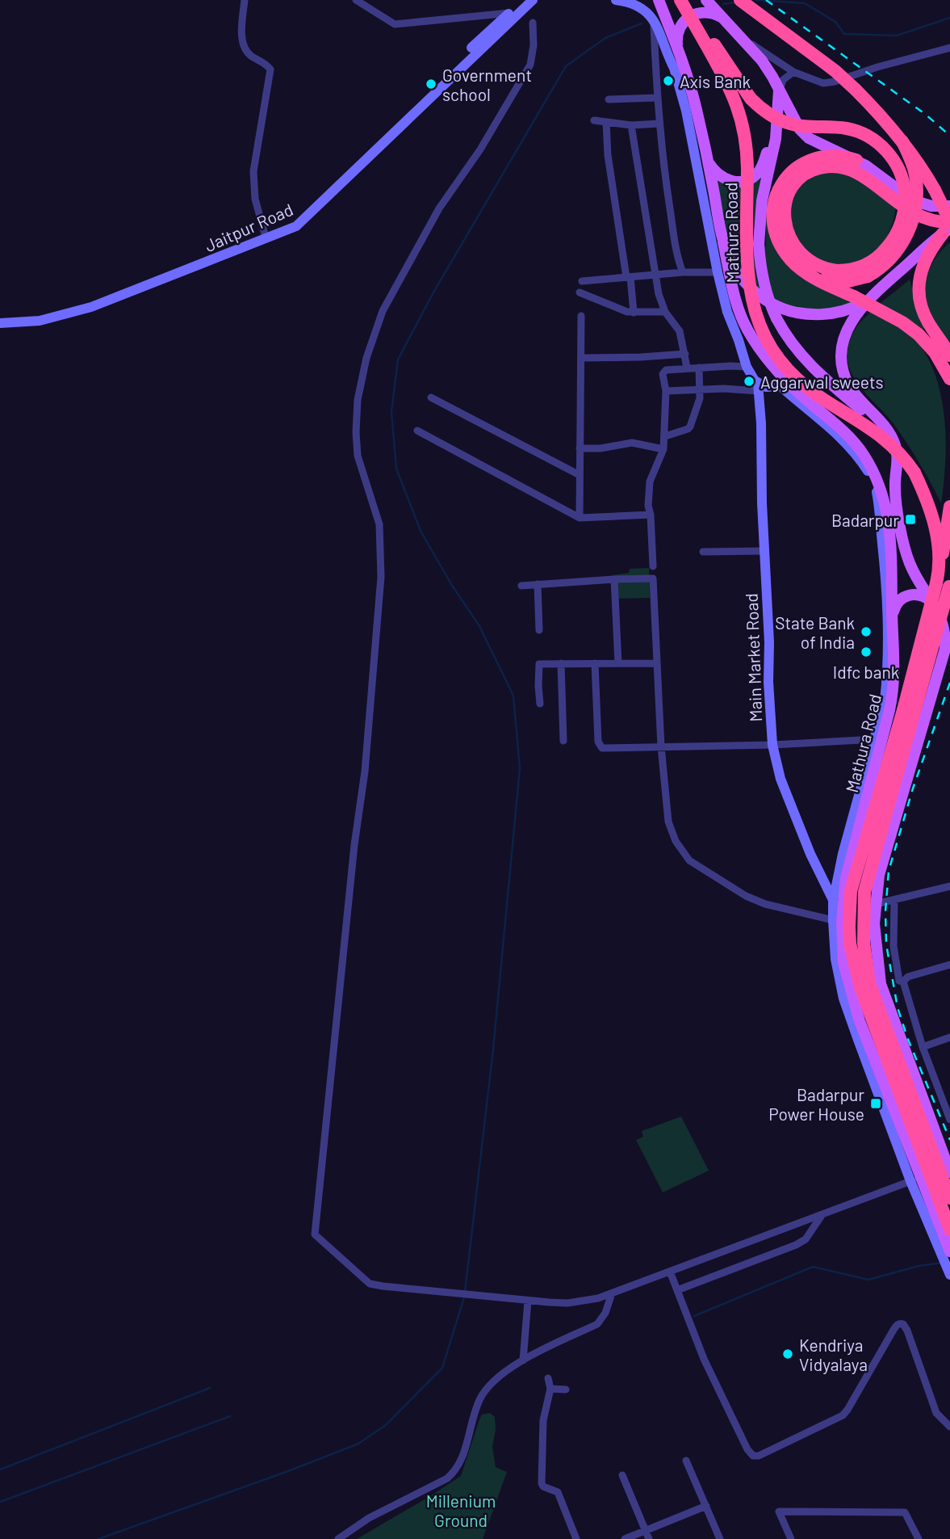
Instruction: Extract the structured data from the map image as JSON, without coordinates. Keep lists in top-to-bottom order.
{
  "streets": {
    "highway": ["Mathura Road"],
    "street": ["Jaitpur Road", "Main Market Road"]
  },
  "crossings": [
    ["Mathura Road", "Main Market Road"]
  ],
  "parks": ["Millenium Ground"],
  "places": {
    "other": [
      "Axis Bank",
      "Government school",
      "Aggarwal sweets",
      "State Bank of India",
      "Idfc bank",
      "Kendriya Vidyalaya"
    ],
    "transit": ["Badarpur", "Badarpur Power House"]
  }
}
